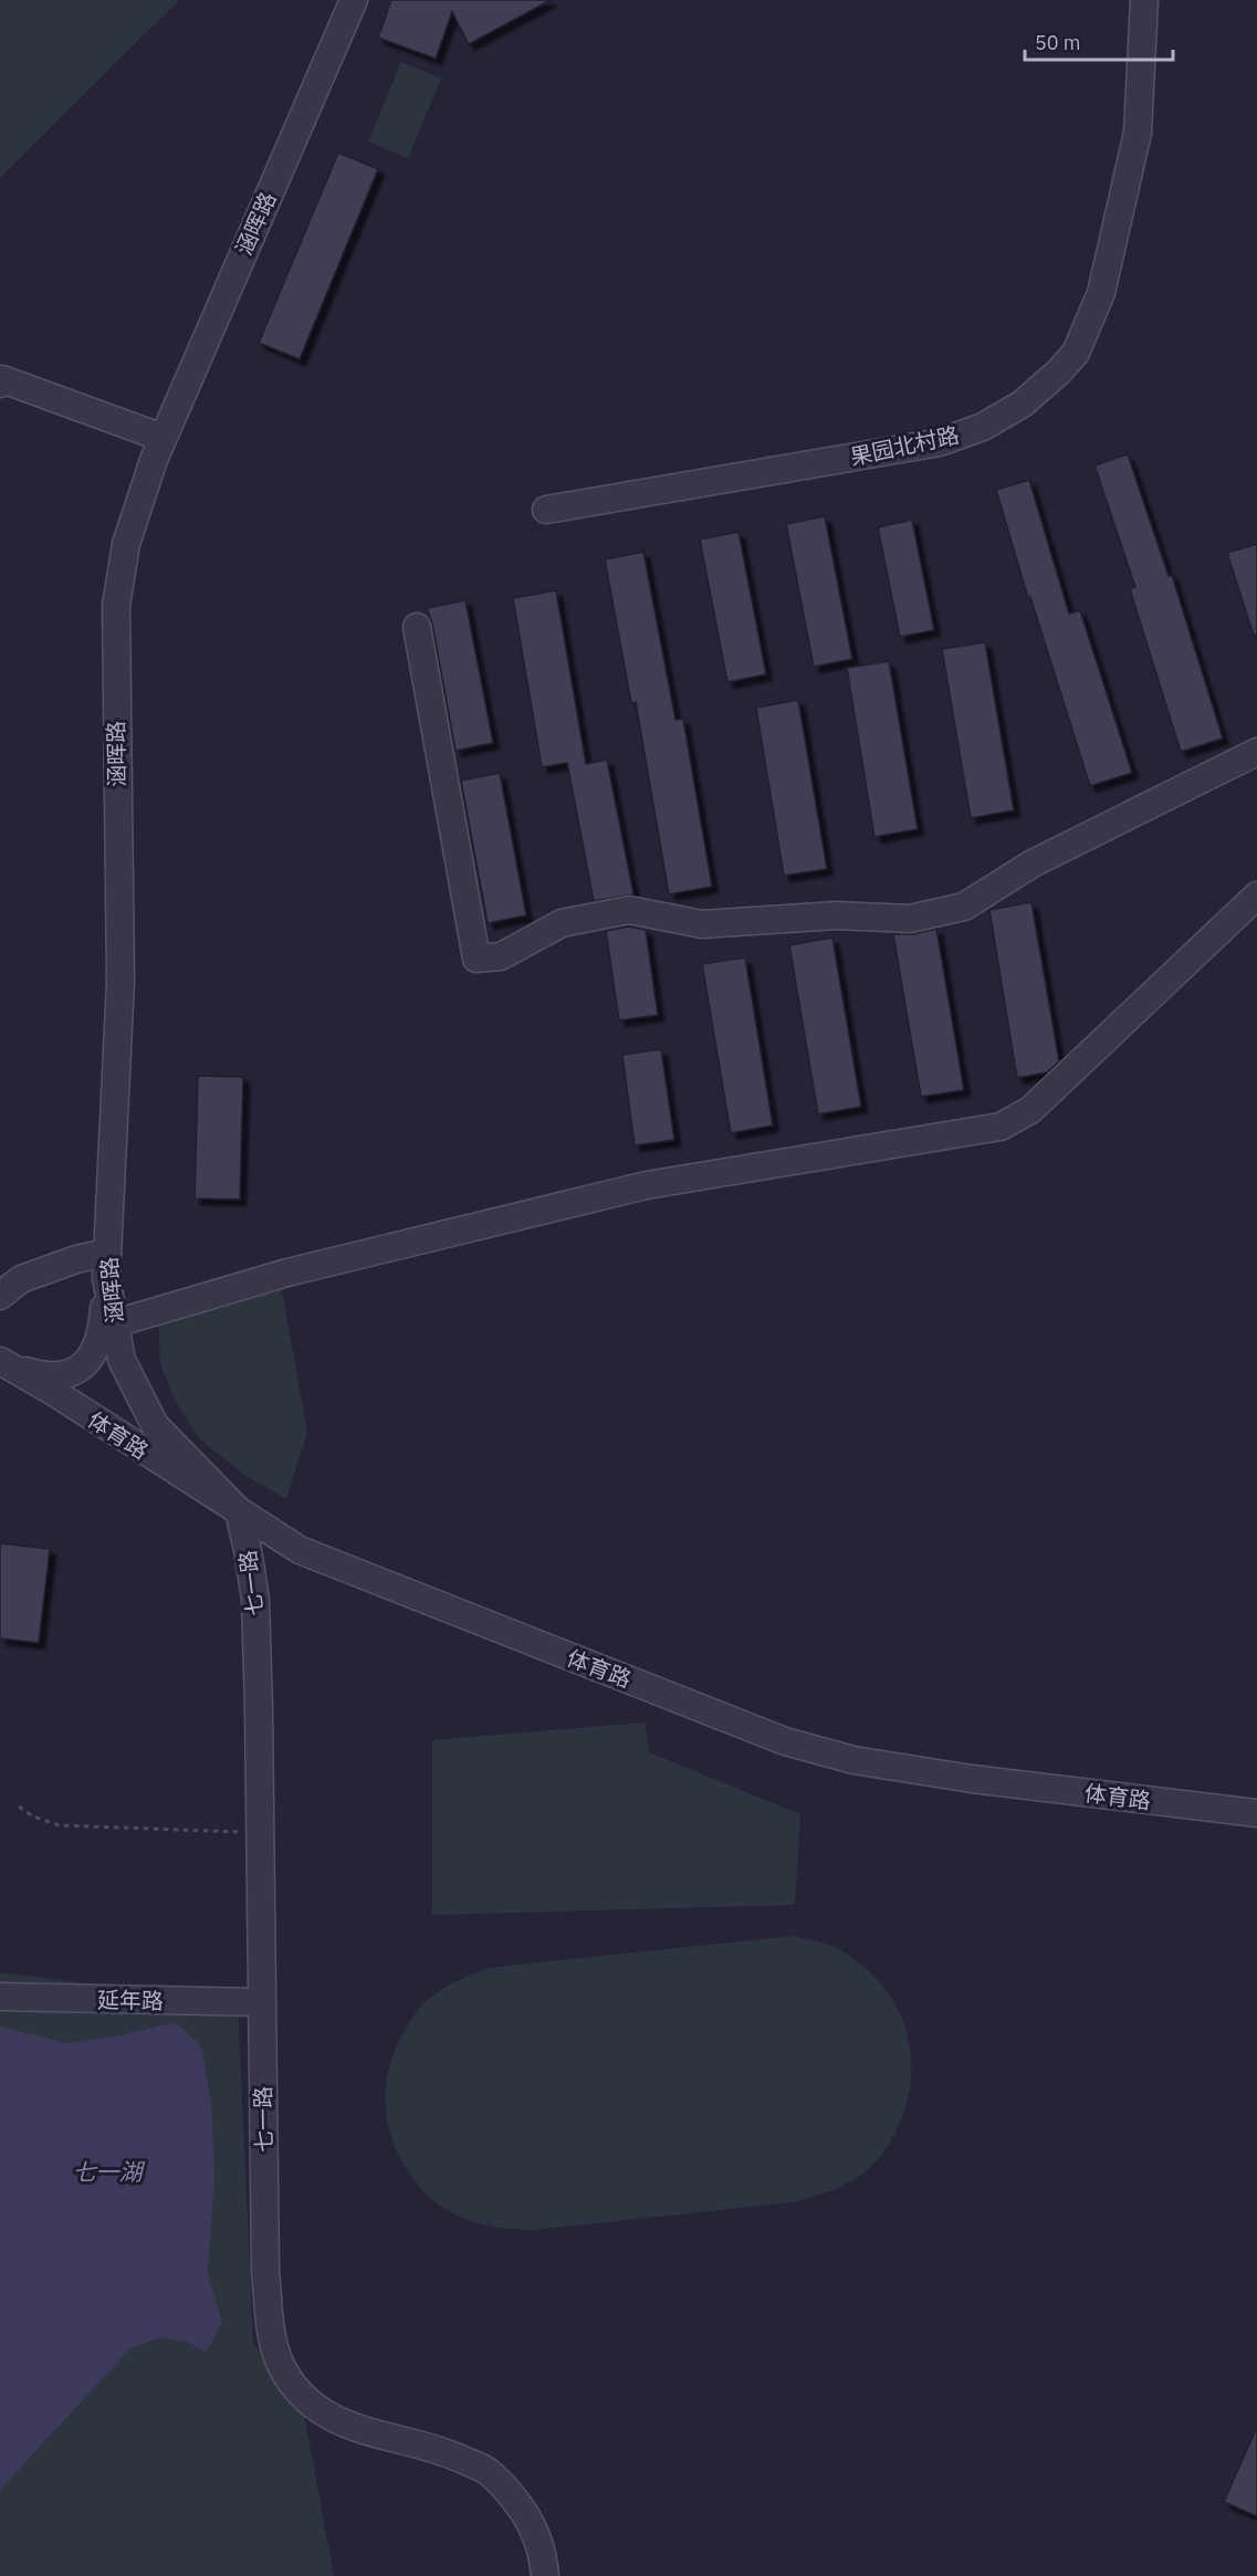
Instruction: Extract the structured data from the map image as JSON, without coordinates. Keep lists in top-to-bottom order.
{
  "streets": {
    "street": [
      "涵晖路",
      "果园北村路",
      "体育路",
      "七一路",
      "延年路"
    ]
  },
  "crossings": [
    ["涵晖路", "体育路"],
    ["涵晖路", "七一路"],
    ["体育路", "七一路"],
    ["七一路", "延年路"]
  ],
  "water": ["七一湖"],
  "scale_bar": "50 m"
}
